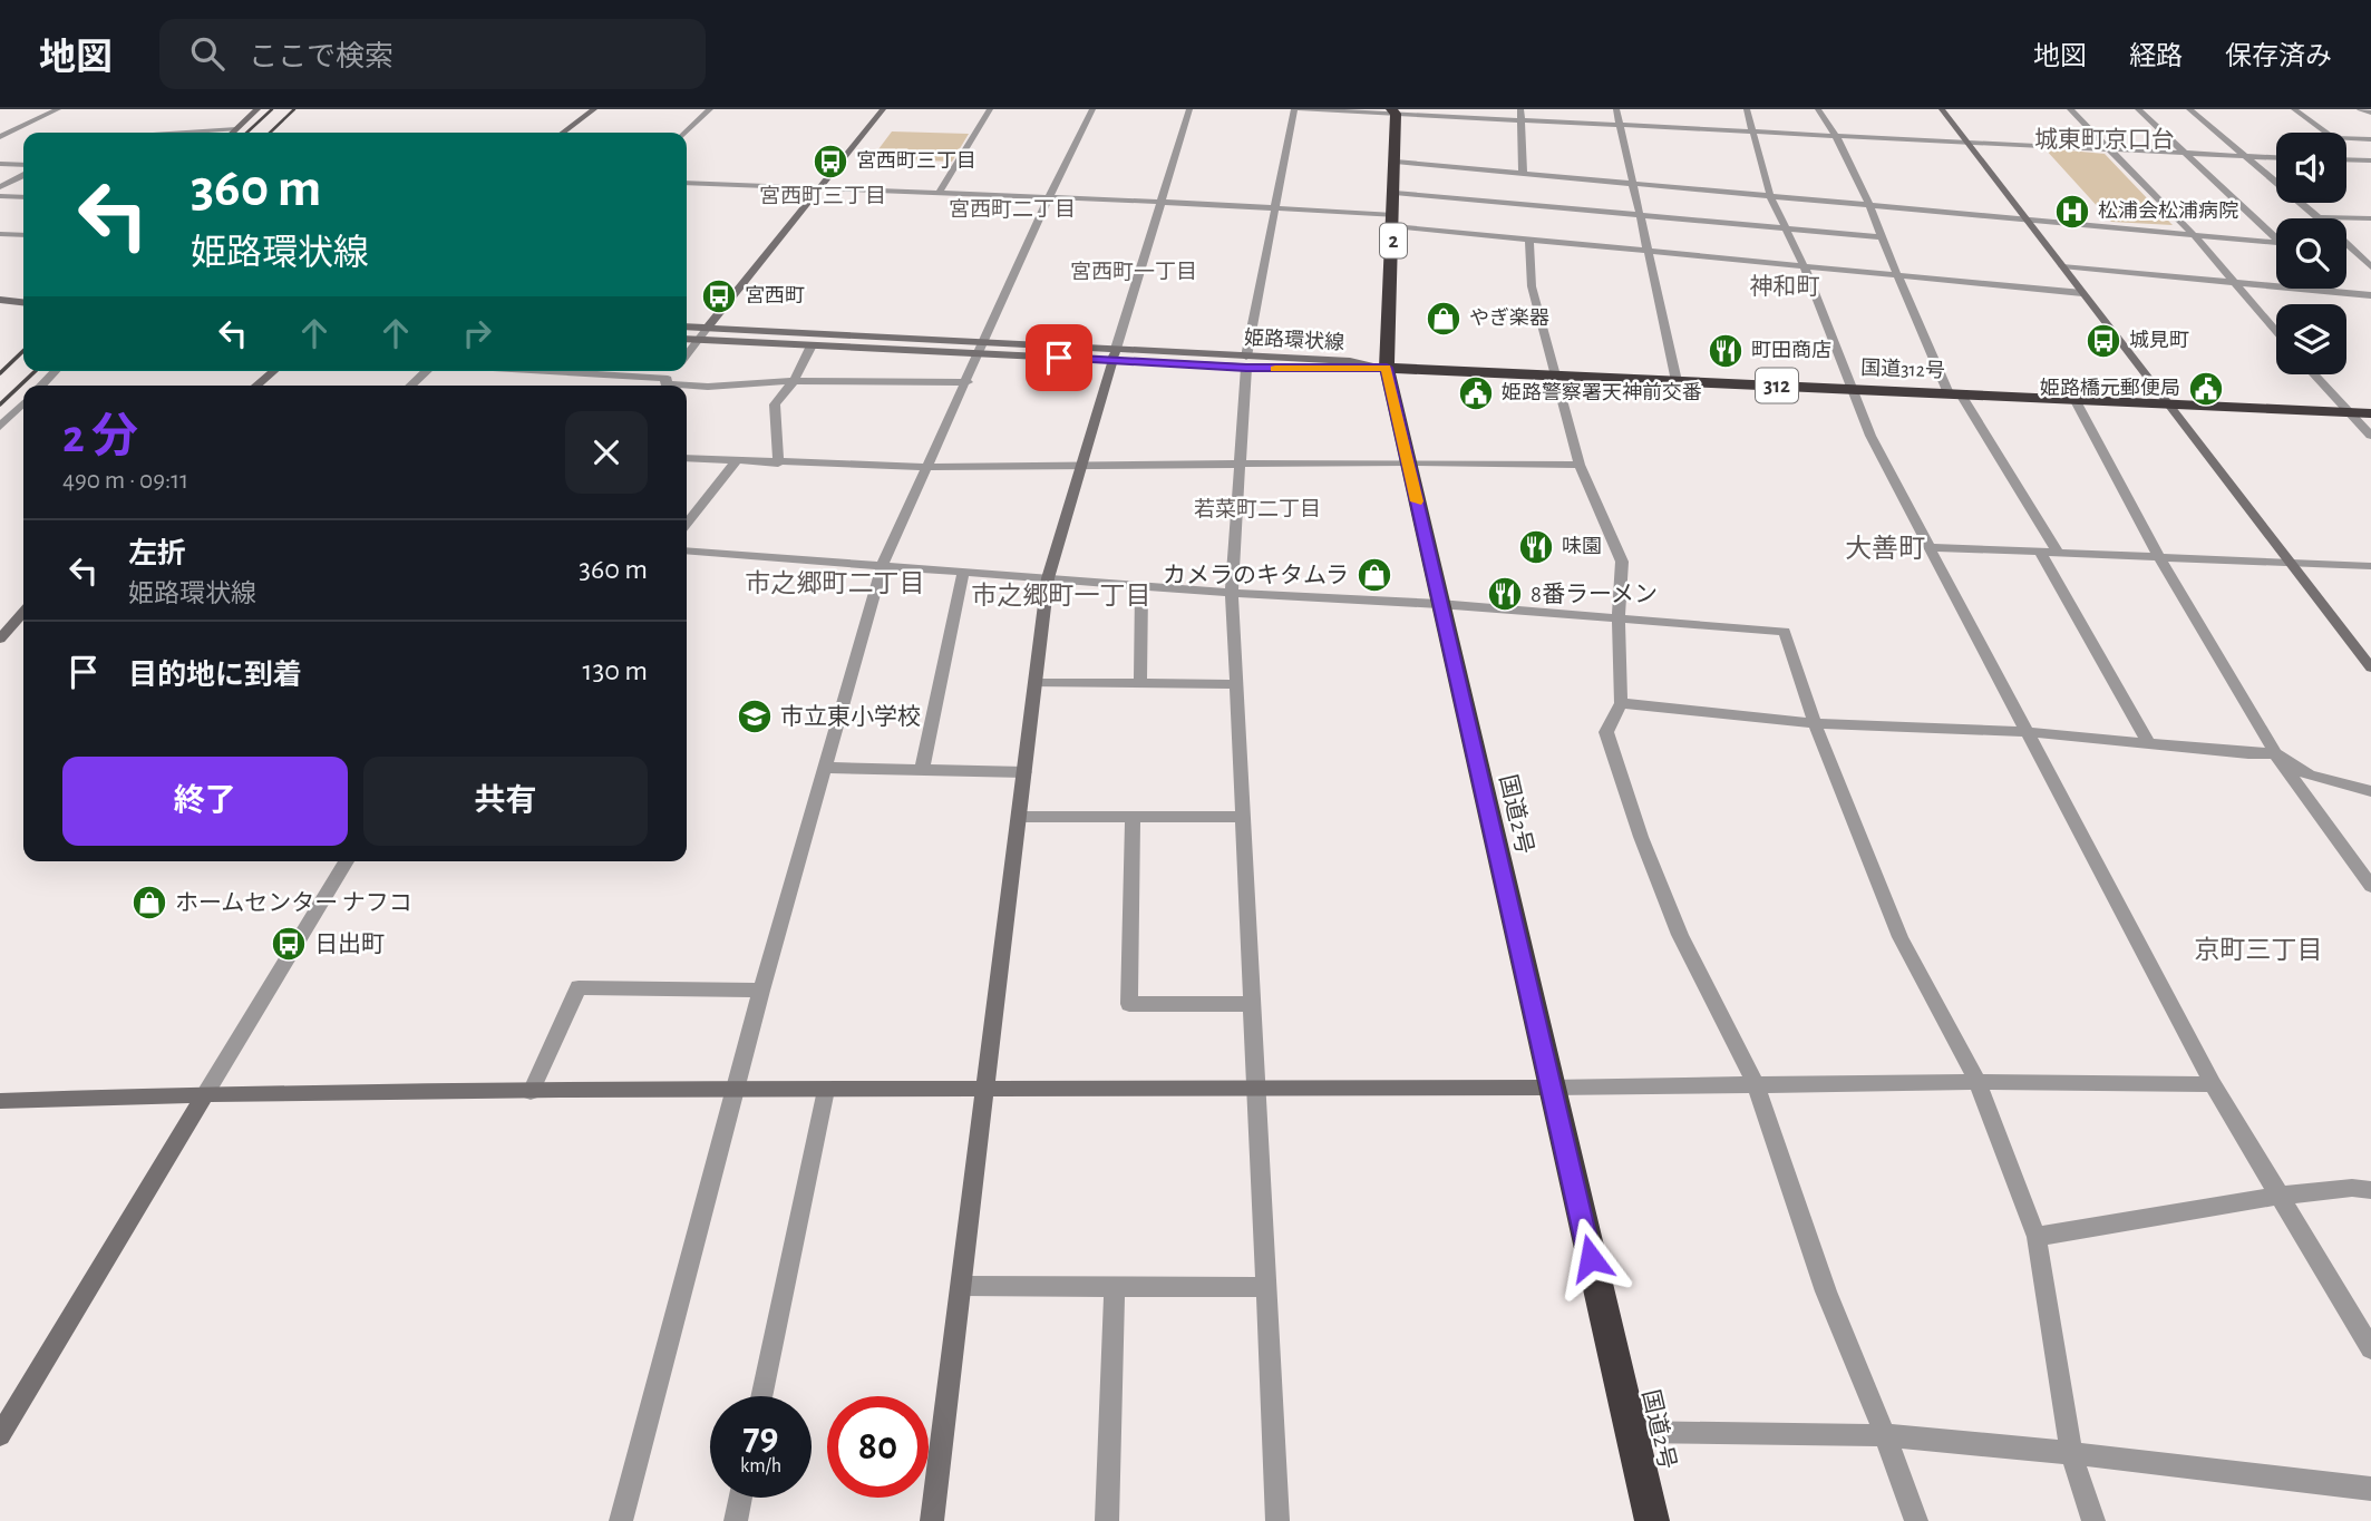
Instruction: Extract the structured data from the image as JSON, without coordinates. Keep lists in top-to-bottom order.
{
  "streets": {
    "highway": [
      "2",
      "国道312号",
      "312",
      "国道2号"
    ],
    "street": ["姫路環状線"]
  },
  "crossings": [
    ["姫路環状線", "国道312号"],
    ["姫路環状線", "国道2号"],
    ["国道312号", "国道2号"]
  ],
  "districts": [
    "城東町京口台",
    "宮西町三丁目",
    "宮西町二丁目",
    "宮西町一丁目",
    "神和町",
    "若菜町二丁目",
    "大善町",
    "市之郷町二丁目",
    "市之郷町一丁目",
    "京町三丁目"
  ],
  "places": {
    "bus stop": [
      "宮西町三丁目",
      "宮西町",
      "城見町",
      "日出町"
    ],
    "hospital": ["松浦会松浦病院"],
    "shop": ["やぎ楽器", "カメラのキタムラ", "ホームセンター ナフコ"],
    "restaurant": ["町田商店", "味園", "8番ラーメン"],
    "public building": ["姫路橋元郵便局", "姫路警察署天神前交番"],
    "school or university": ["市立東小学校"]
  },
  "page": {
    "header": "地図",
    "search": "ここで検索",
    "nav": ["地図", "経路", "保存済み"],
    "turn": ["360 m", "姫路環状線"],
    "heading": ["2 分", "490 m · 09:11"],
    "list": [
      {
        "name": "左折",
        "note": "姫路環状線",
        "value": "360 m"
      },
      {
        "name": "目的地に到着",
        "value": "130 m"
      }
    ],
    "buttons": ["終了", "共有"],
    "speed": "79 km/h",
    "limit": "80"
  }
}
